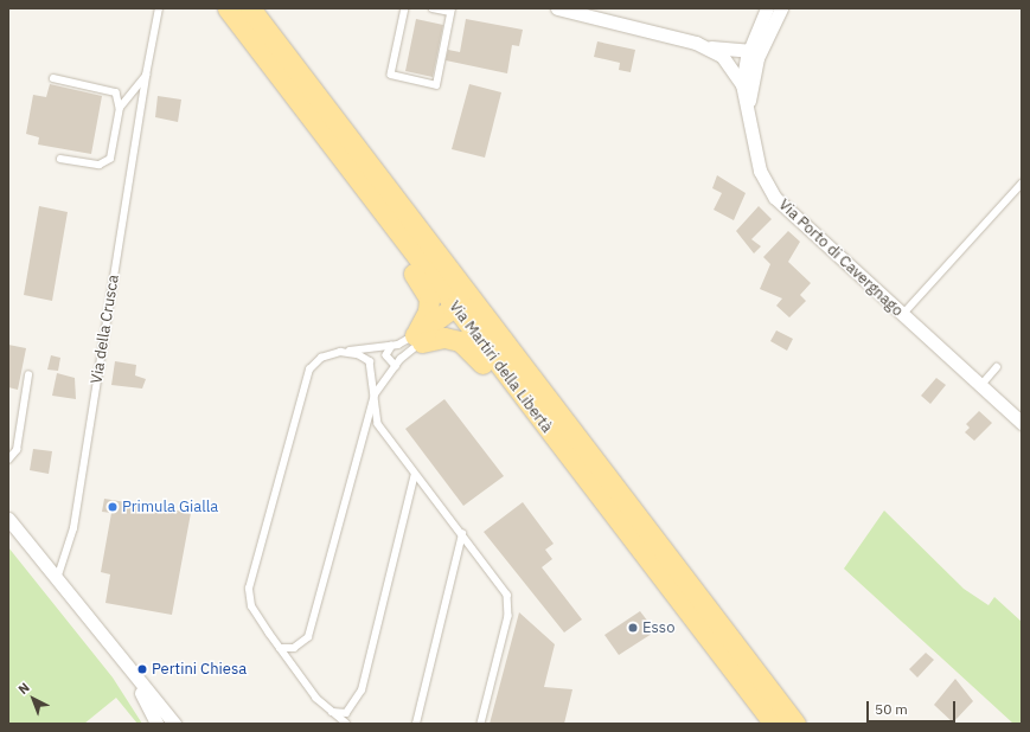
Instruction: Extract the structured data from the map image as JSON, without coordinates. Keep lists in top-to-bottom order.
{
  "streets": {
    "main road": ["Via Martiri della Libertà"],
    "street": ["Via Porto di Cavergnago"],
    "lane": ["Via della Crusca"]
  },
  "places": ["Primula Gialla", "Esso", "Pertini Chiesa"],
  "scale_bar": "50 m",
  "north": "top left"
}
